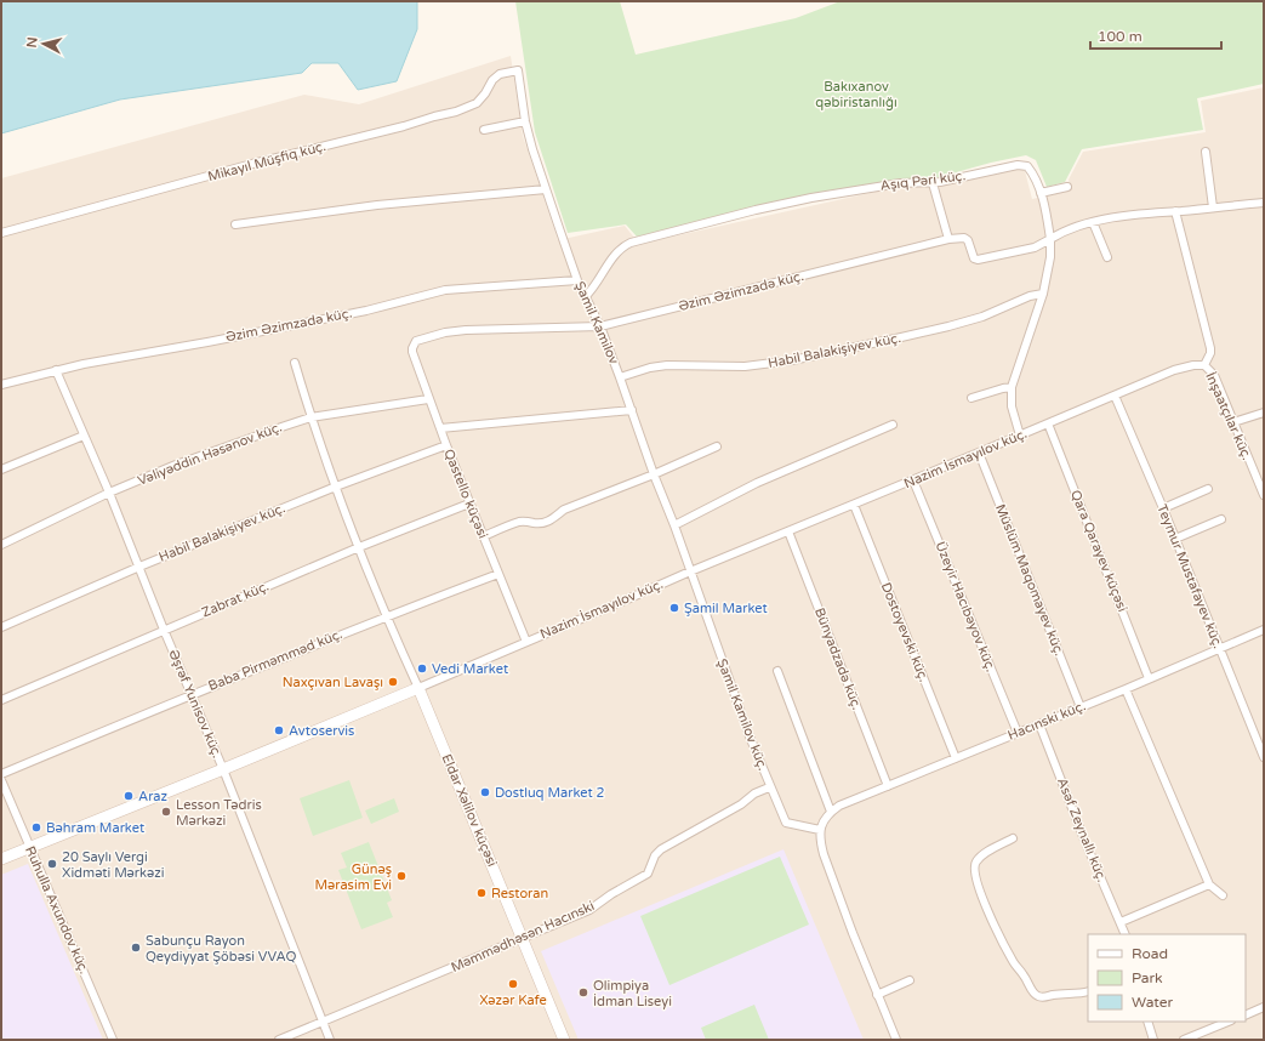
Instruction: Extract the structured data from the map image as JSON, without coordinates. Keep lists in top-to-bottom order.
{
  "streets": {
    "street": [
      "Mikayıl Müşfiq küç.",
      "Aşıq Pəri küç.",
      "Əzim Əzimzadə küç.",
      "Şamil Kamilov",
      "Habil Balakişiyev küç.",
      "İnşaatçılar küç.",
      "Vəliyəddin Həsənov küç.",
      "Nazim İsmayılov küç.",
      "Qastello küçəsi",
      "Qara Qarayev küçəsi",
      "Teymur Mustafayev küç.",
      "Müslüm Maqomayev küç.",
      "Zabrat küç.",
      "Üzeyir Hacıbəyov küç.",
      "Dostoyevski küç.",
      "Bünyadzadə küç.",
      "Baba Pirməmməd küç.",
      "Əşrəf Yunisov küç.",
      "Şamil Kamilov küç.",
      "Hacınski küç.",
      "Eldar Xəlilov küçəsi",
      "Asəf Zeynallı küç.",
      "Ruhulla Axundov küç.",
      "Məmmədhəsən Hacınski"
    ]
  },
  "crossings": [
    ["Mikayıl Müşfiq küç.", "Şamil Kamilov"],
    ["Aşıq Pəri küç.", "Əzim Əzimzadə küç."],
    ["Aşıq Pəri küç.", "Şamil Kamilov"],
    ["Aşıq Pəri küç.", "Habil Balakişiyev küç."],
    ["Əzim Əzimzadə küç.", "Şamil Kamilov"],
    ["Əzim Əzimzadə küç.", "Qastello küçəsi"],
    ["Əzim Əzimzadə küç.", "Əşrəf Yunisov küç."],
    ["Şamil Kamilov", "Habil Balakişiyev küç."],
    ["Şamil Kamilov", "Nazim İsmayılov küç."],
    ["Şamil Kamilov", "Şamil Kamilov küç."],
    ["Habil Balakişiyev küç.", "Qastello küçəsi"],
    ["Habil Balakişiyev küç.", "Əşrəf Yunisov küç."],
    ["İnşaatçılar küç.", "Nazim İsmayılov küç."],
    ["Vəliyəddin Həsənov küç.", "Qastello küçəsi"],
    ["Vəliyəddin Həsənov küç.", "Əşrəf Yunisov küç."],
    ["Nazim İsmayılov küç.", "Qastello küçəsi"],
    ["Nazim İsmayılov küç.", "Qara Qarayev küçəsi"],
    ["Nazim İsmayılov küç.", "Teymur Mustafayev küç."],
    ["Nazim İsmayılov küç.", "Müslüm Maqomayev küç."],
    ["Nazim İsmayılov küç.", "Üzeyir Hacıbəyov küç."],
    ["Nazim İsmayılov küç.", "Dostoyevski küç."],
    ["Nazim İsmayılov küç.", "Bünyadzadə küç."],
    ["Nazim İsmayılov küç.", "Əşrəf Yunisov küç."],
    ["Nazim İsmayılov küç.", "Şamil Kamilov küç."],
    ["Nazim İsmayılov küç.", "Eldar Xəlilov küçəsi"],
    ["Nazim İsmayılov küç.", "Ruhulla Axundov küç."],
    ["Qastello küçəsi", "Zabrat küç."],
    ["Qastello küçəsi", "Baba Pirməmməd küç."],
    ["Qara Qarayev küçəsi", "Hacınski küç."],
    ["Teymur Mustafayev küç.", "Hacınski küç."],
    ["Müslüm Maqomayev küç.", "Hacınski küç."],
    ["Zabrat küç.", "Əşrəf Yunisov küç."],
    ["Üzeyir Hacıbəyov küç.", "Hacınski küç."],
    ["Dostoyevski küç.", "Hacınski küç."],
    ["Bünyadzadə küç.", "Hacınski küç."],
    ["Baba Pirməmməd küç.", "Əşrəf Yunisov küç."],
    ["Əşrəf Yunisov küç.", "Məmmədhəsən Hacınski"],
    ["Şamil Kamilov küç.", "Məmmədhəsən Hacınski"],
    ["Hacınski küç.", "Asəf Zeynallı küç."],
    ["Eldar Xəlilov küçəsi", "Məmmədhəsən Hacınski"]
  ],
  "parks": ["Bakıxanov qəbiristanlığı"],
  "places": [
    "Şamil Market",
    "Vedi Market",
    "Naxçıvan Lavaşı",
    "Avtoservis",
    "Dostluq Market 2",
    "Araz",
    "Lesson Tədris Mərkəzi",
    "Bəhram Market",
    "20 Saylı Vergi Xidməti Mərkəzi",
    "Günəş Mərasim Evi",
    "Restoran",
    "Sabunçu Rayon Qeydiyyat Şöbəsi VVAQ",
    "Xəzər Kafe",
    "Olimpiya İdman Liseyi"
  ],
  "legend": ["Road", "Park", "Water"],
  "scale_bar": "100 m",
  "north": "left"
}
